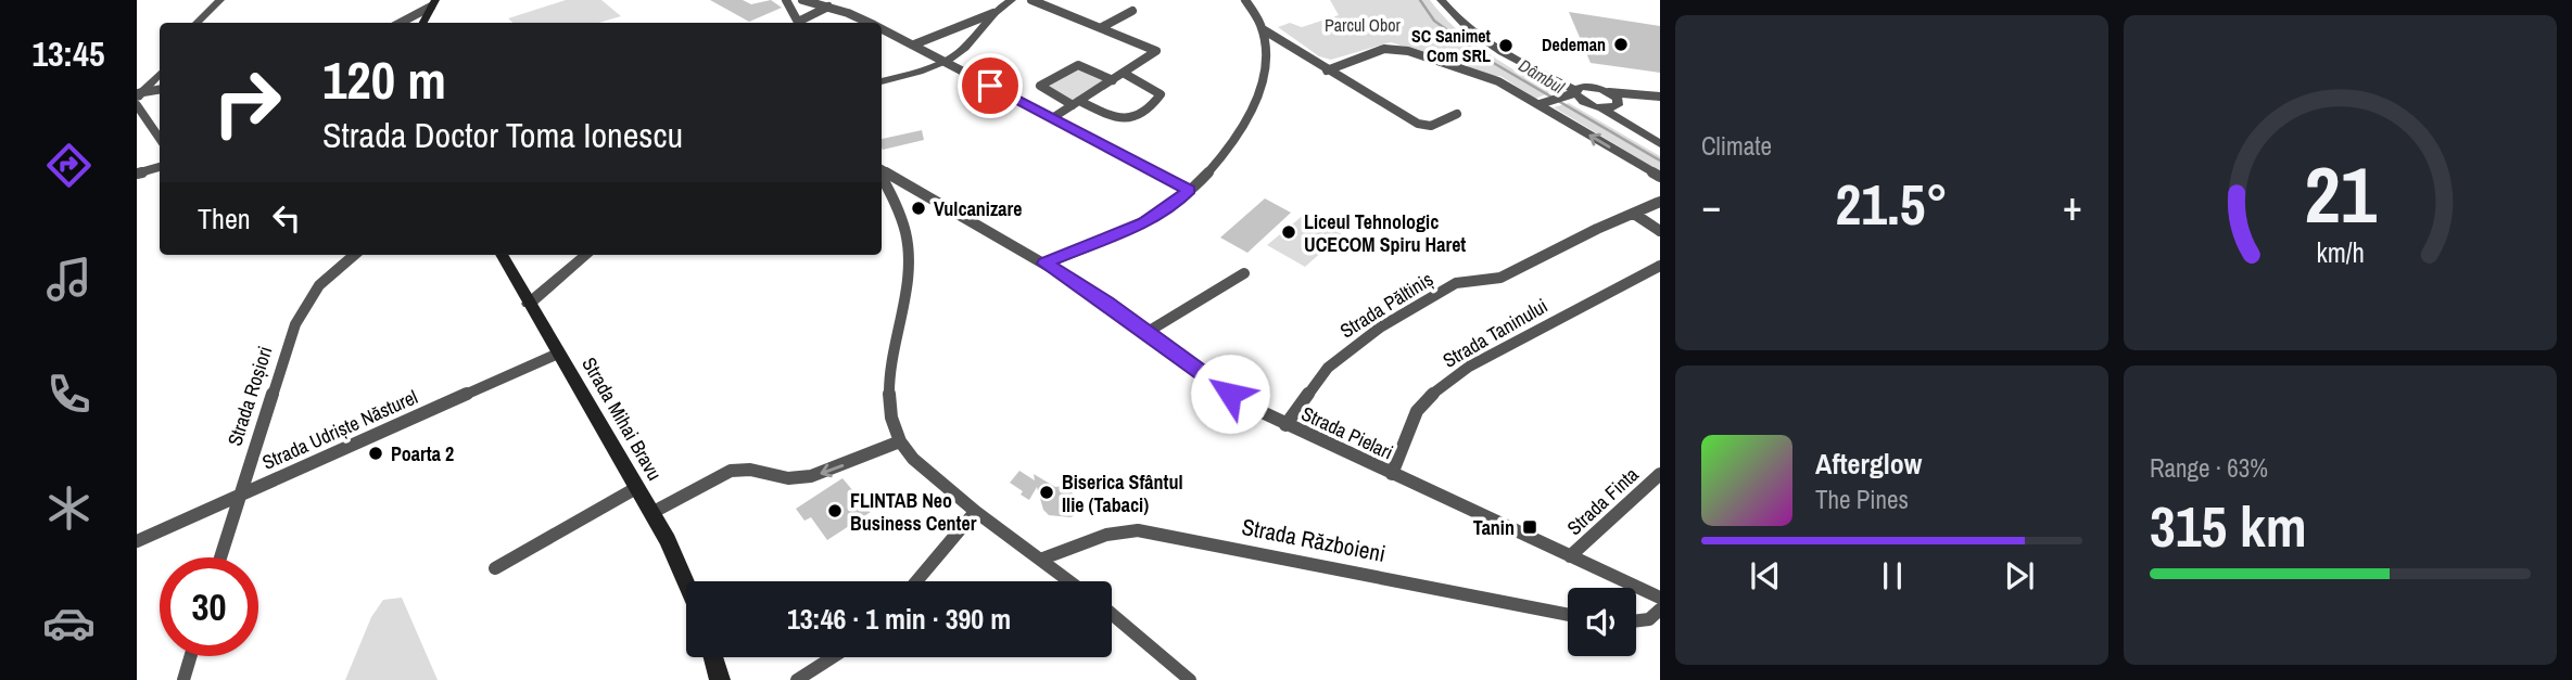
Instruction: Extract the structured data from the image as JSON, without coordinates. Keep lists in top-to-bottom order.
{
  "streets": {
    "main road": ["Strada Mihai Bravu"],
    "street": [
      "Strada Păltiniș",
      "Strada Taninului",
      "Strada Roșiori",
      "Strada Udriște Năsturel",
      "Strada Pielari",
      "Strada Finta",
      "Strada Războieni"
    ]
  },
  "crossings": [
    ["Strada Păltiniș", "Strada Pielari"],
    ["Strada Taninului", "Strada Pielari"],
    ["Strada Roșiori", "Strada Udriște Năsturel"],
    ["Strada Mihai Bravu", "Strada Udriște Năsturel"],
    ["Strada Pielari", "Strada Finta"]
  ],
  "water": ["Dâmbul"],
  "parks": ["Parcul Obor"],
  "places": {
    "other": [
      "Dedeman",
      "SC Sanimet Com SRL",
      "Vulcanizare",
      "Liceul Tehnologic UCECOM Spiru Haret",
      "Poarta 2",
      "Biserica Sfântul Ilie (Tabaci)",
      "FLINTAB Neo Business Center"
    ],
    "transit": ["Tanin"]
  },
  "page": {
    "tabs": "13:45",
    "tile": [
      "Climate",
      ["Range · 63%", "315 km"]
    ],
    "turn": ["120 m", "Strada Doctor Toma Ionescu"],
    "heat": ["−", "21.5°", "+"],
    "then": "Then",
    "song": ["Afterglow", "The Pines"],
    "limit": "30",
    "trip": "13:46 · 1 min · 390 m",
    "gauge": ["21", "km/h"]
  }
}
